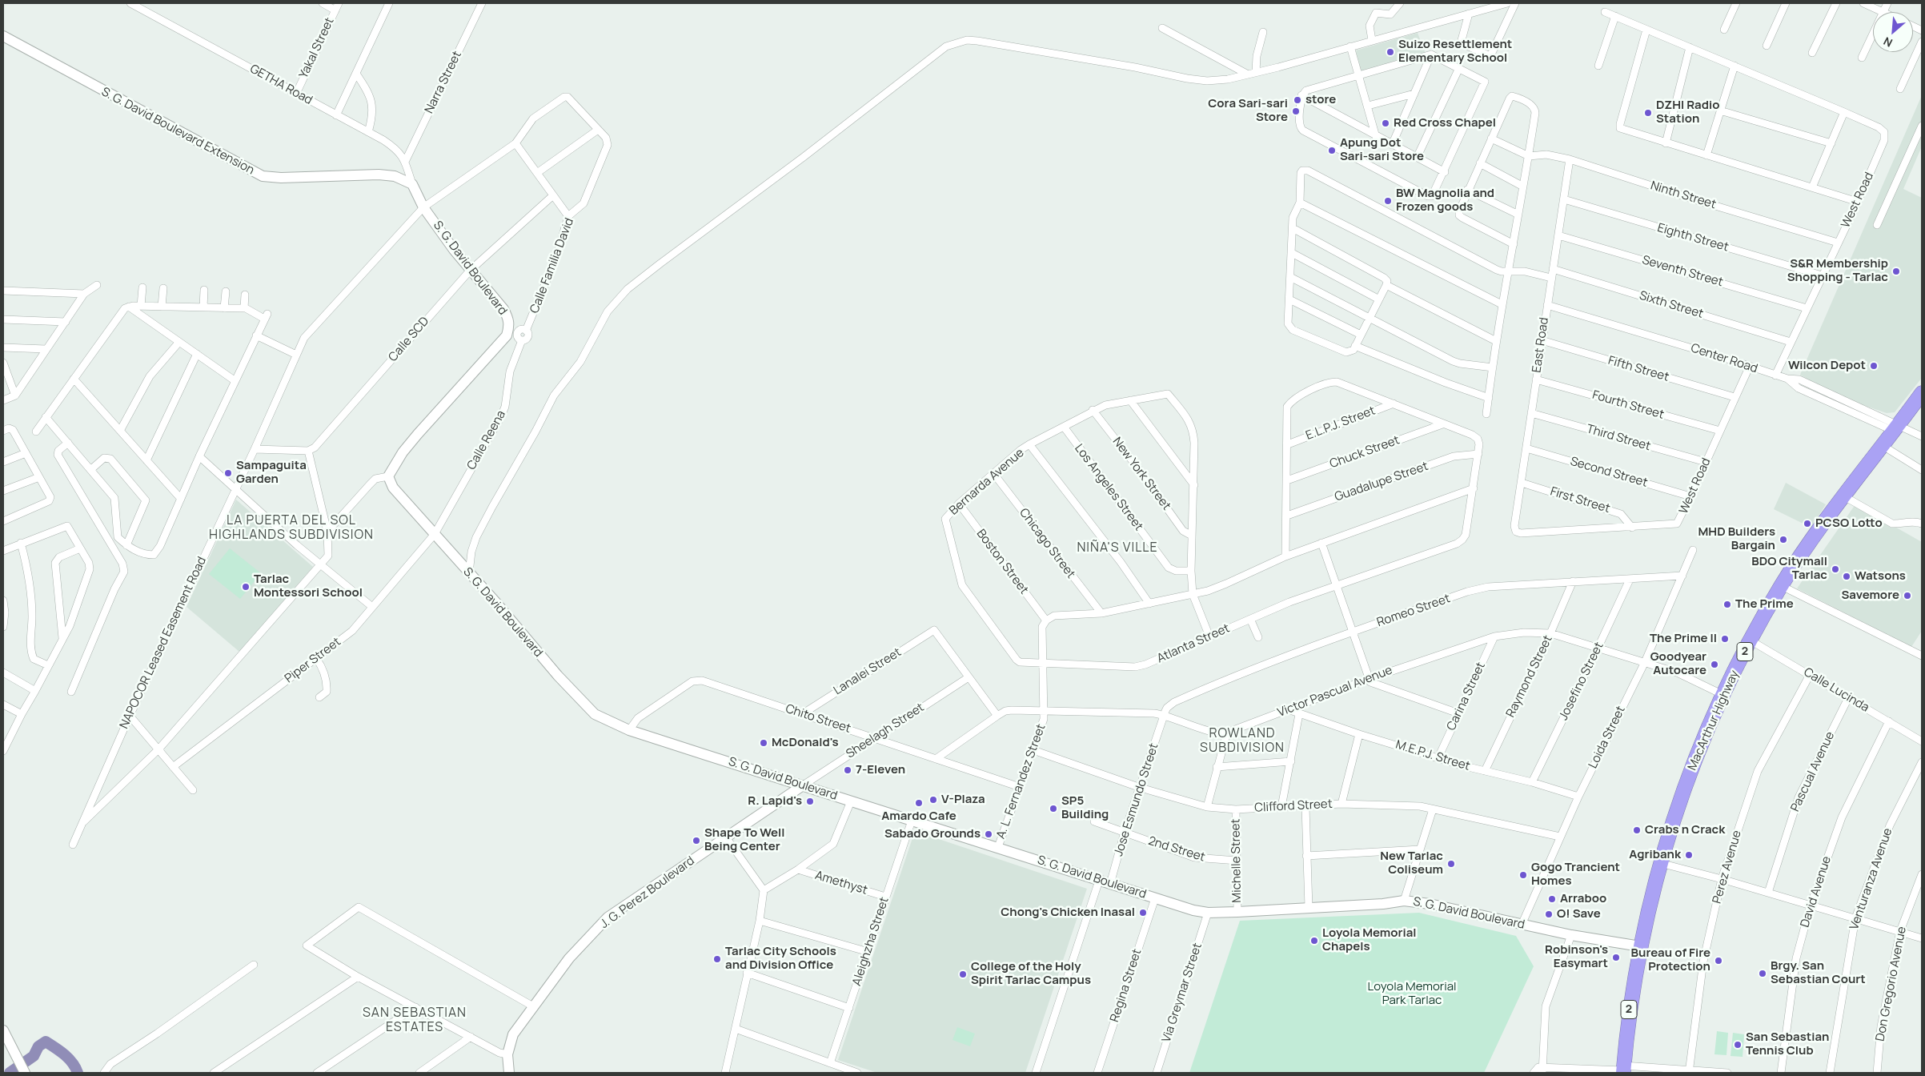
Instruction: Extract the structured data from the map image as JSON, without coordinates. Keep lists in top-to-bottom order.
{
  "streets": {
    "highway": ["2", "MacArthur Highway"],
    "street": [
      "Yakal Street",
      "Narra Street",
      "GETHA Road",
      "S. G. David Boulevard Extension",
      "Ninth Street",
      "West Road",
      "Eighth Street",
      "Calle Familia David",
      "S. G. David Boulevard",
      "Seventh Street",
      "Sixth Street",
      "Calle SCD",
      "East Road",
      "Center Road",
      "Fifth Street",
      "Fourth Street",
      "E.L.P.J. Street",
      "Third Street",
      "Calle Reena",
      "Chuck Street",
      "Second Street",
      "New York Street",
      "Bernarda Avenue",
      "Guadalupe Street",
      "Los Angeles Street",
      "First Street",
      "Chicago Street",
      "Boston Street",
      "Romeo Street",
      "NAPOCOR Leased Easement Road",
      "Atlanta Street",
      "Piper Street",
      "Lanalei Street",
      "Raymond Street",
      "Josefino Street",
      "Calle Lucinda",
      "Victor Pascual Avenue",
      "Carina Street",
      "Chito Street",
      "Sheelagh Street",
      "Loida Street",
      "M.E.P.J. Street",
      "Pascual Avenue",
      "A. L. Fernandez Street",
      "Jose Esmundo Street",
      "Clifford Street",
      "2nd Street",
      "Michelle Street",
      "Perez Avenue",
      "Venturanza Avenue",
      "Amethyst",
      "David Avenue",
      "J. G. Perez Boulevard",
      "Aleighzha Street",
      "Don Gregorio Avenue",
      "Regina Street",
      "Via Greymar Street"
    ]
  },
  "crossings": [
    ["Yakal Street", "GETHA Road"],
    ["Narra Street", "GETHA Road"],
    ["GETHA Road", "S. G. David Boulevard Extension"],
    ["GETHA Road", "S. G. David Boulevard"],
    ["S. G. David Boulevard Extension", "S. G. David Boulevard"],
    ["Ninth Street", "West Road"],
    ["Ninth Street", "East Road"],
    ["West Road", "Eighth Street"],
    ["West Road", "Seventh Street"],
    ["West Road", "Sixth Street"],
    ["West Road", "East Road"],
    ["West Road", "Center Road"],
    ["West Road", "Fifth Street"],
    ["West Road", "Fourth Street"],
    ["West Road", "Third Street"],
    ["West Road", "Second Street"],
    ["West Road", "First Street"],
    ["Eighth Street", "East Road"],
    ["Calle Familia David", "S. G. David Boulevard"],
    ["Calle Familia David", "Calle Reena"],
    ["Calle Familia David", "NAPOCOR Leased Easement Road"],
    ["S. G. David Boulevard", "Calle SCD"],
    ["S. G. David Boulevard", "Calle Reena"],
    ["S. G. David Boulevard", "NAPOCOR Leased Easement Road"],
    ["S. G. David Boulevard", "Piper Street"],
    ["S. G. David Boulevard", "Chito Street"],
    ["S. G. David Boulevard", "MacArthur Highway"],
    ["S. G. David Boulevard", "Sheelagh Street"],
    ["S. G. David Boulevard", "Loida Street"],
    ["S. G. David Boulevard", "A. L. Fernandez Street"],
    ["S. G. David Boulevard", "Jose Esmundo Street"],
    ["S. G. David Boulevard", "Michelle Street"],
    ["S. G. David Boulevard", "J. G. Perez Boulevard"],
    ["S. G. David Boulevard", "Aleighzha Street"],
    ["S. G. David Boulevard", "Regina Street"],
    ["S. G. David Boulevard", "Via Greymar Street"],
    ["Seventh Street", "East Road"],
    ["Sixth Street", "East Road"],
    ["East Road", "Center Road"],
    ["East Road", "Fifth Street"],
    ["East Road", "Fourth Street"],
    ["East Road", "Third Street"],
    ["East Road", "Second Street"],
    ["East Road", "First Street"],
    ["Center Road", "MacArthur Highway"],
    ["Calle Reena", "Piper Street"],
    ["New York Street", "Bernarda Avenue"],
    ["Bernarda Avenue", "Los Angeles Street"],
    ["Bernarda Avenue", "Chicago Street"],
    ["Bernarda Avenue", "Boston Street"],
    ["Bernarda Avenue", "Atlanta Street"],
    ["Bernarda Avenue", "A. L. Fernandez Street"],
    ["Boston Street", "A. L. Fernandez Street"],
    ["Romeo Street", "Raymond Street"],
    ["Romeo Street", "Josefino Street"],
    ["Romeo Street", "Victor Pascual Avenue"],
    ["Romeo Street", "Loida Street"],
    ["Romeo Street", "Jose Esmundo Street"],
    ["Atlanta Street", "A. L. Fernandez Street"],
    ["Lanalei Street", "Chito Street"],
    ["Lanalei Street", "Sheelagh Street"],
    ["Raymond Street", "Victor Pascual Avenue"],
    ["Raymond Street", "M.E.P.J. Street"],
    ["Josefino Street", "Victor Pascual Avenue"],
    ["Josefino Street", "M.E.P.J. Street"],
    ["Calle Lucinda", "MacArthur Highway"],
    ["Calle Lucinda", "Pascual Avenue"],
    ["Calle Lucinda", "Perez Avenue"],
    ["Calle Lucinda", "David Avenue"],
    ["Victor Pascual Avenue", "Carina Street"],
    ["Victor Pascual Avenue", "Chito Street"],
    ["Victor Pascual Avenue", "MacArthur Highway"],
    ["Victor Pascual Avenue", "Loida Street"],
    ["Victor Pascual Avenue", "M.E.P.J. Street"],
    ["Victor Pascual Avenue", "A. L. Fernandez Street"],
    ["Victor Pascual Avenue", "Jose Esmundo Street"],
    ["Carina Street", "M.E.P.J. Street"],
    ["Chito Street", "Sheelagh Street"],
    ["Chito Street", "A. L. Fernandez Street"],
    ["Sheelagh Street", "J. G. Perez Boulevard"],
    ["Loida Street", "M.E.P.J. Street"],
    ["Loida Street", "Clifford Street"],
    ["A. L. Fernandez Street", "Clifford Street"],
    ["Jose Esmundo Street", "Clifford Street"],
    ["Jose Esmundo Street", "2nd Street"],
    ["Clifford Street", "Michelle Street"],
    ["2nd Street", "Michelle Street"],
    ["Amethyst", "Aleighzha Street"]
  ],
  "districts": [
    "LA PUERTA DEL SOL HIGHLANDS SUBDIVISION",
    "NIÑA'S VILLE",
    "ROWLAND SUBDIVISION",
    "SAN SEBASTIAN ESTATES"
  ],
  "parks": ["Loyola Memorial Park Tarlac"],
  "places": [
    "Suizo Resettlement Elementary School",
    "store",
    "Cora Sari-sari Store",
    "DZHI Radio Station",
    "Red Cross Chapel",
    "Apung Dot Sari-sari Store",
    "BW Magnolia and Frozen goods",
    "S&R Membership Shopping - Tarlac",
    "Wilcon Depot",
    "Sampaguita Garden",
    "PCSO Lotto",
    "MHD Builders Bargain",
    "BDO Citymall Tarlac",
    "Watsons",
    "Tarlac Montessori School",
    "Savemore",
    "The Prime",
    "The Prime II",
    "Goodyear Autocare",
    "McDonald's",
    "7-Eleven",
    "V-Plaza",
    "R. Lapid's",
    "Amardo Cafe",
    "SP5 Building",
    "Crabs n Crack",
    "Sabado Grounds",
    "Shape To Well Being Center",
    "Agribank",
    "New Tarlac Coliseum",
    "Gogo Trancient Homes",
    "Arraboo",
    "Chong's Chicken Inasal",
    "O! Save",
    "Loyola Memorial Chapels",
    "Robinson's Easymart",
    "Tarlac City Schools and Division Office",
    "Bureau of Fire Protection",
    "Brgy. San Sebastian Court",
    "College of the Holy Spirit Tarlac Campus",
    "San Sebastian Tennis Club"
  ],
  "north": "bottom left"
}
